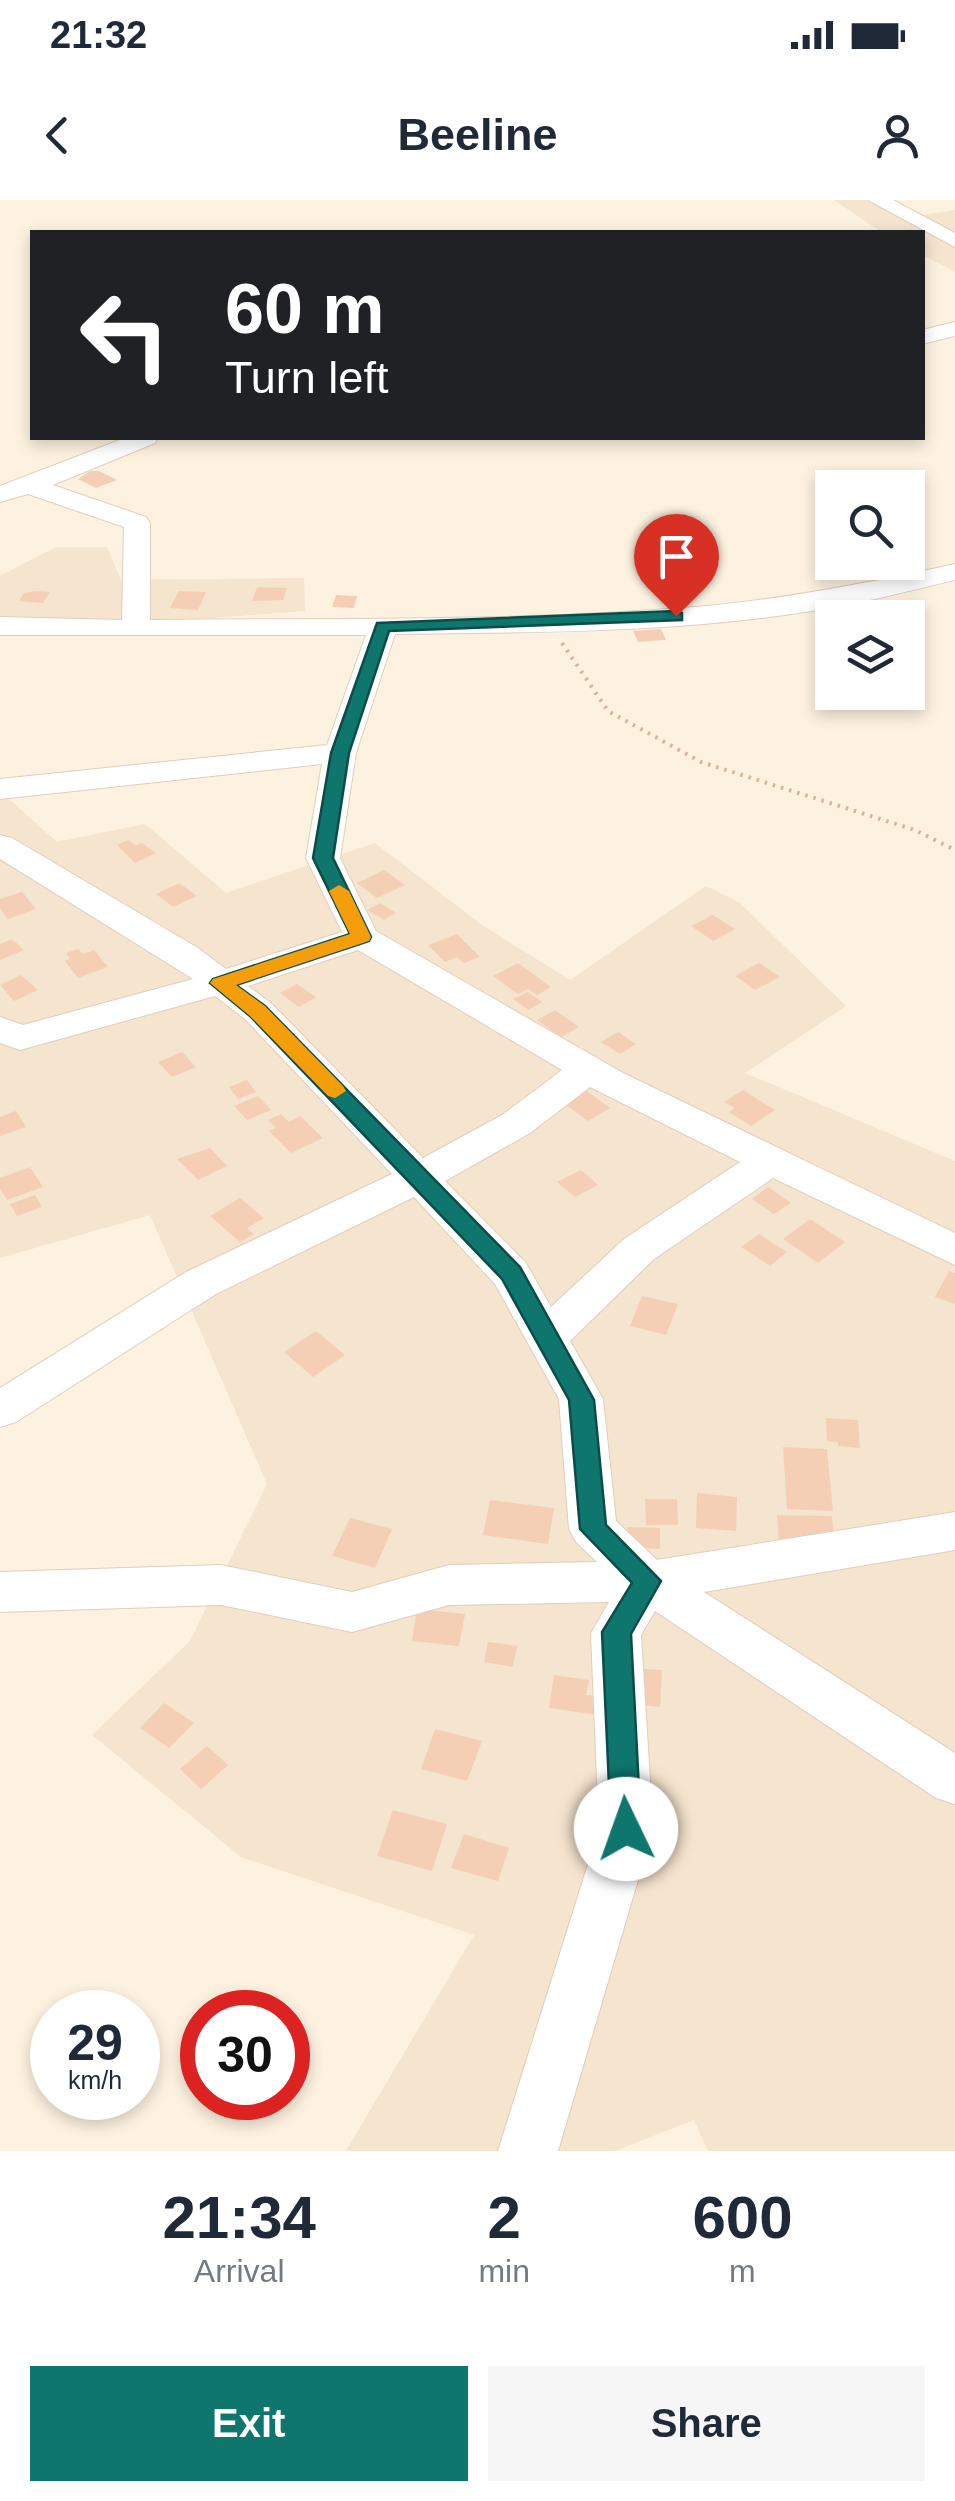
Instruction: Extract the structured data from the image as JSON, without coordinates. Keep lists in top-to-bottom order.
{
  "page": {
    "status": "21:32",
    "header": "Beeline",
    "turn": ["60 m", "Turn left"],
    "speed": "29 km/h",
    "limit": "30",
    "eta": [
      "21:34",
      "Arrival",
      "2",
      "min",
      "600",
      "m"
    ],
    "buttons": ["Exit", "Share"]
  }
}
